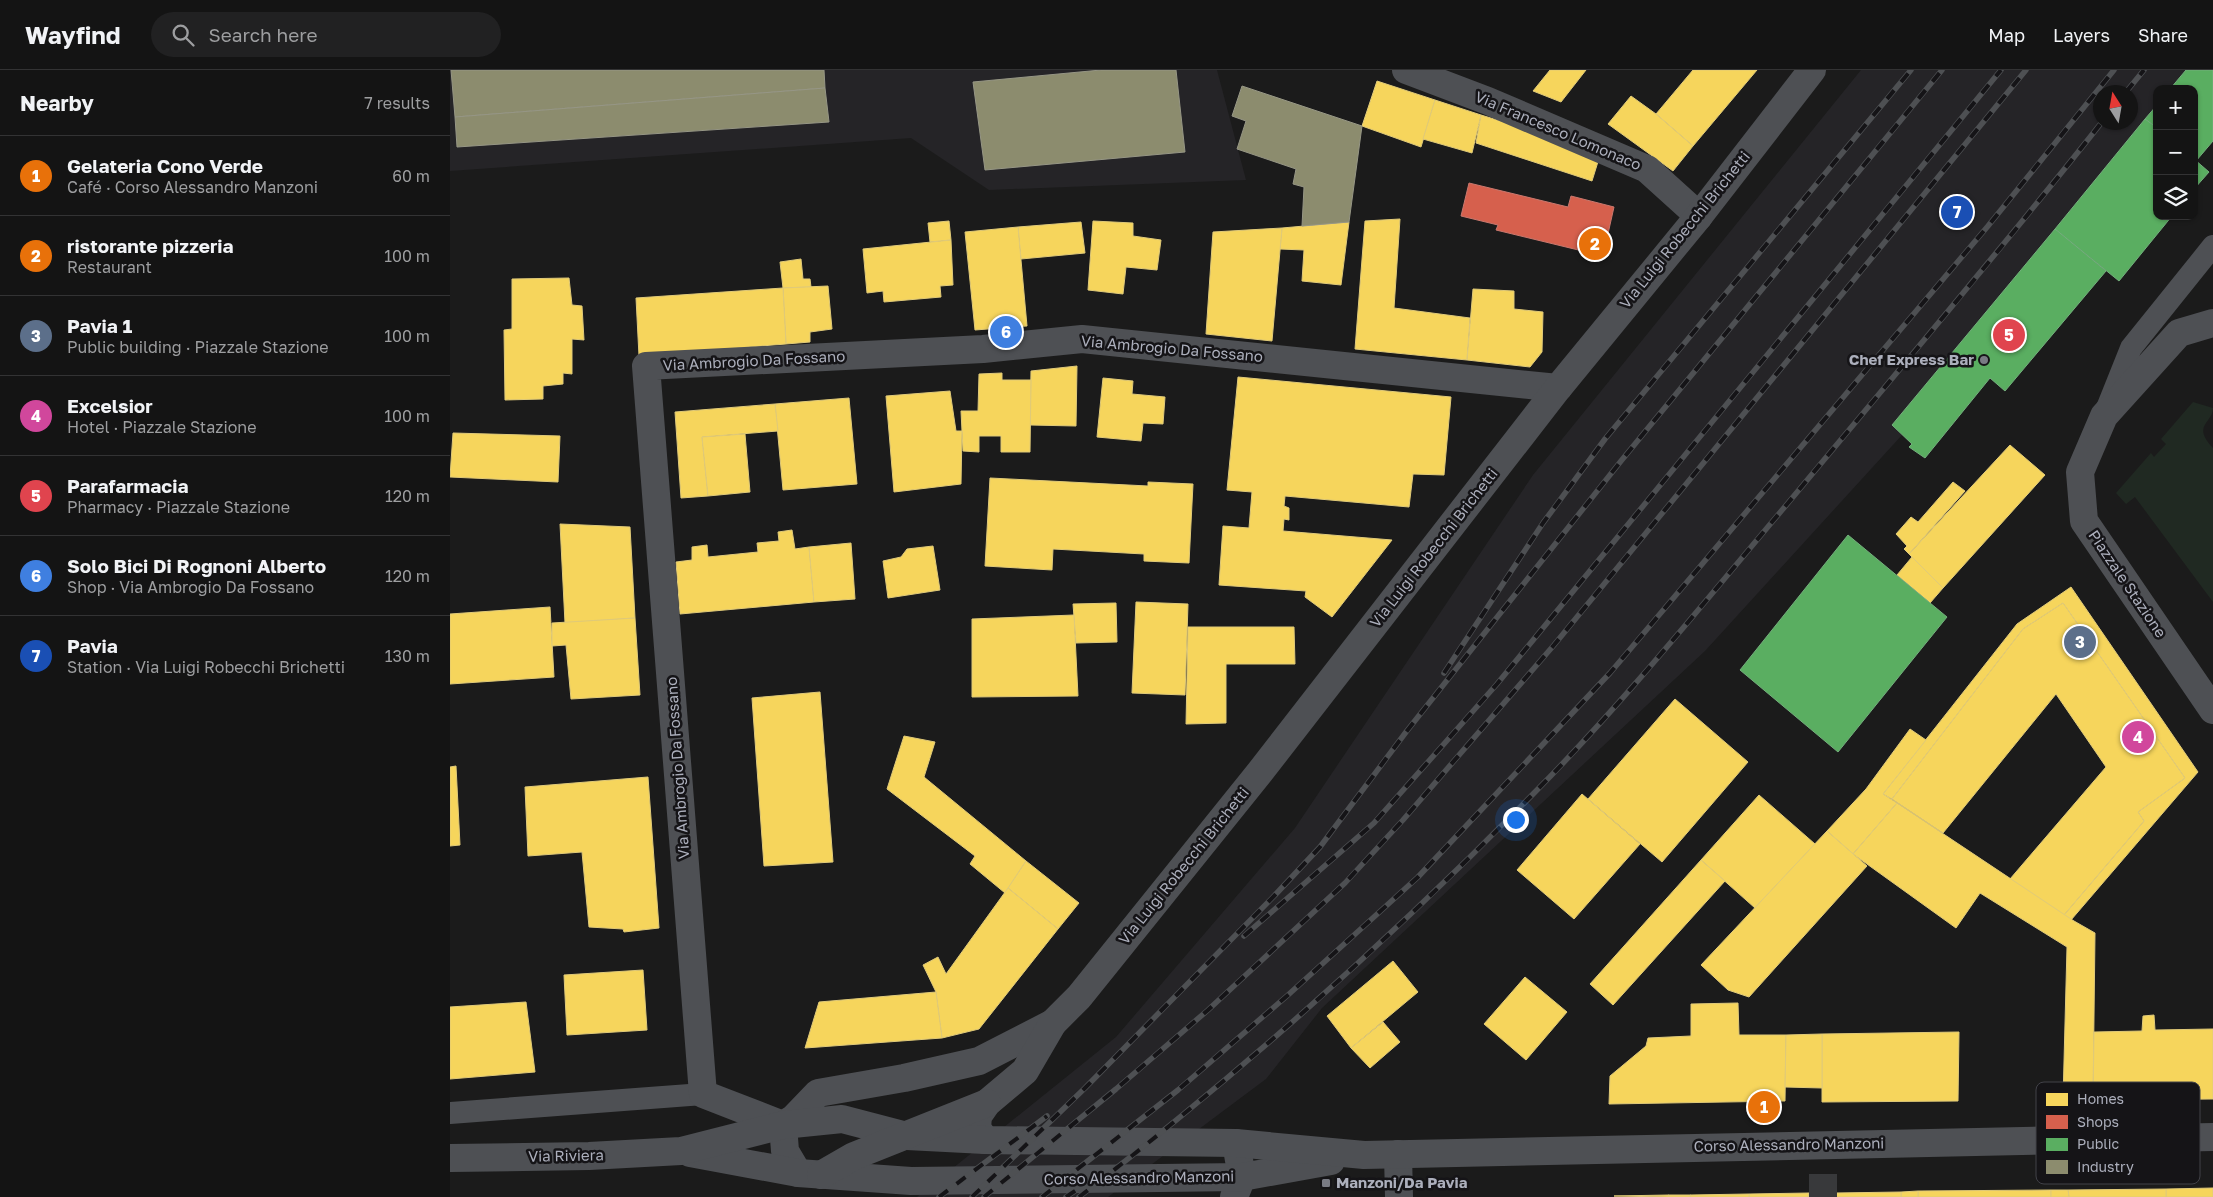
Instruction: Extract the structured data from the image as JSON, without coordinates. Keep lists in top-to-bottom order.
{
  "streets": {
    "street": [
      "Via Francesco Lomonaco",
      "Via Luigi Robecchi Brichetti",
      "Via Ambrogio Da Fossano",
      "Piazzale Stazione",
      "Corso Alessandro Manzoni",
      "Via Riviera"
    ]
  },
  "crossings": [
    ["Via Francesco Lomonaco", "Via Luigi Robecchi Brichetti"],
    ["Via Luigi Robecchi Brichetti", "Via Ambrogio Da Fossano"],
    ["Via Luigi Robecchi Brichetti", "Corso Alessandro Manzoni"],
    ["Via Luigi Robecchi Brichetti", "Via Riviera"],
    ["Via Ambrogio Da Fossano", "Via Riviera"],
    ["Corso Alessandro Manzoni", "Via Riviera"]
  ],
  "places": {
    "other": ["Chef Express Bar"],
    "transit": ["Manzoni/Da Pavia"]
  },
  "legend": [
    "Homes",
    "Shops",
    "Public",
    "Industry"
  ],
  "north": "top",
  "page": {
    "header": "Wayfind",
    "search": "Search here",
    "nav": ["Map", "Layers", "Share"],
    "heading": ["Nearby", "7 results"],
    "map_buttons": ["+", "−"],
    "list": [
      {
        "mark": "1",
        "name": "Gelateria Cono Verde",
        "note": "Café · Corso Alessandro Manzoni",
        "value": "60 m"
      },
      {
        "mark": "2",
        "name": "ristorante pizzeria",
        "note": "Restaurant",
        "value": "100 m"
      },
      {
        "mark": "3",
        "name": "Pavia 1",
        "note": "Public building · Piazzale Stazione",
        "value": "100 m"
      },
      {
        "mark": "4",
        "name": "Excelsior",
        "note": "Hotel · Piazzale Stazione",
        "value": "100 m"
      },
      {
        "mark": "5",
        "name": "Parafarmacia",
        "note": "Pharmacy · Piazzale Stazione",
        "value": "120 m"
      },
      {
        "mark": "6",
        "name": "Solo Bici Di Rognoni Alberto",
        "note": "Shop · Via Ambrogio Da Fossano",
        "value": "120 m"
      },
      {
        "mark": "7",
        "name": "Pavia",
        "note": "Station · Via Luigi Robecchi Brichetti",
        "value": "130 m"
      }
    ],
    "pins": [
      "7",
      "2",
      "6",
      "5",
      "3",
      "4",
      "1"
    ]
  }
}
